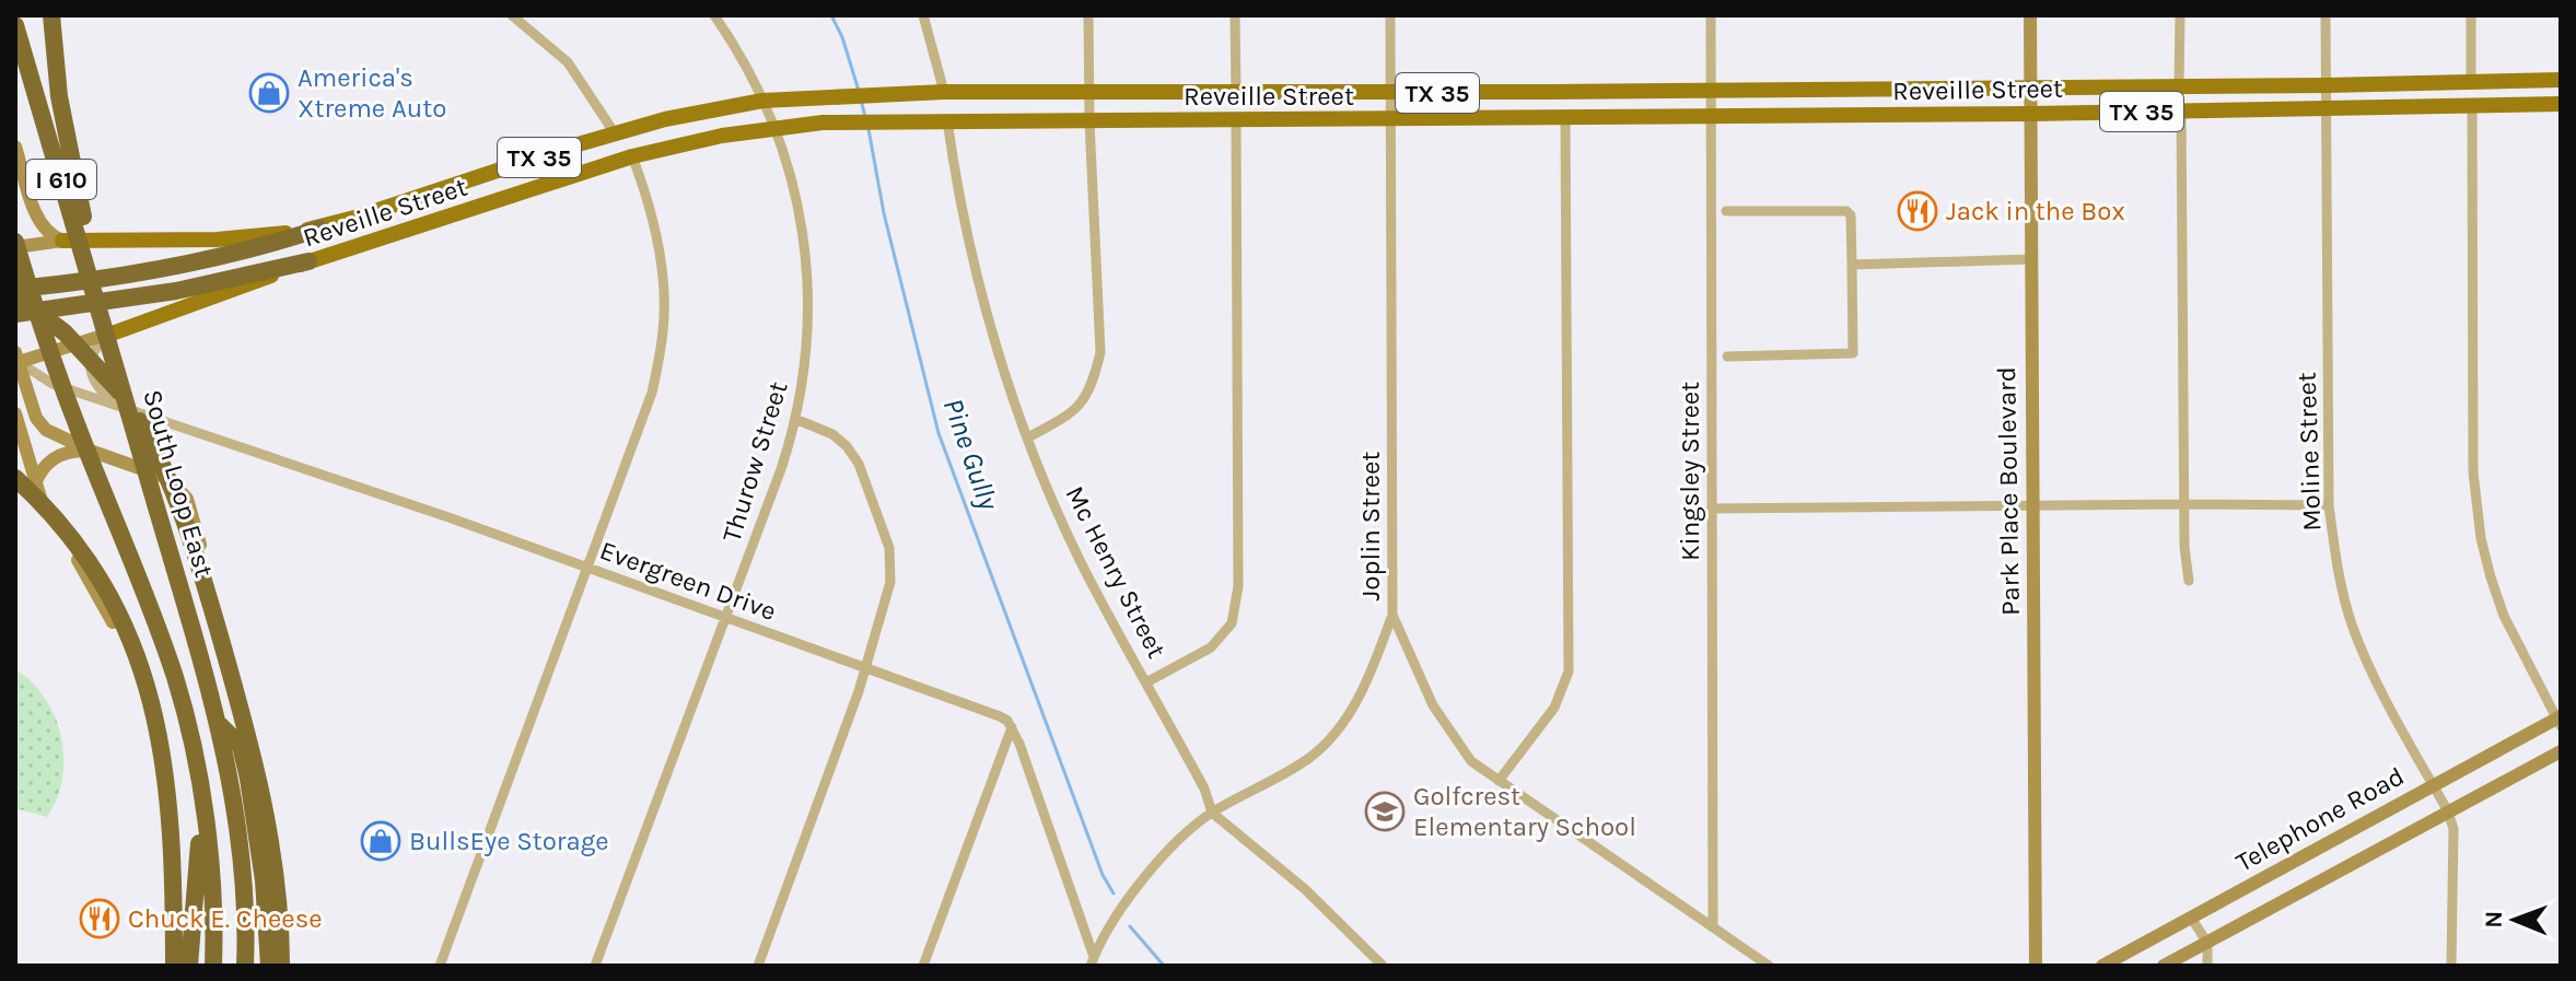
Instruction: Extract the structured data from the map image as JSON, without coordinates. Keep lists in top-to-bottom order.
{
  "streets": {
    "highway": ["TX 35", "I 610", "South Loop East"],
    "main road": ["Reveille Street", "Park Place Boulevard", "Telephone Road"],
    "street": [
      "Moline Street",
      "Thurow Street",
      "Kingsley Street",
      "Joplin Street",
      "Mc Henry Street",
      "Evergreen Drive"
    ]
  },
  "crossings": [
    ["Reveille Street", "TX 35"],
    ["Reveille Street", "Moline Street"],
    ["Reveille Street", "Thurow Street"],
    ["Reveille Street", "Kingsley Street"],
    ["Reveille Street", "South Loop East"],
    ["Reveille Street", "Park Place Boulevard"],
    ["Reveille Street", "Joplin Street"],
    ["Reveille Street", "Mc Henry Street"],
    ["Reveille Street", "Evergreen Drive"],
    ["Moline Street", "Telephone Road"],
    ["Thurow Street", "Evergreen Drive"],
    ["Kingsley Street", "Joplin Street"]
  ],
  "water": ["Pine Gully"],
  "places": {
    "shop": ["America's Xtreme Auto", "BullsEye Storage"],
    "restaurant": ["Jack in the Box", "Chuck E. Cheese"],
    "school or university": ["Golfcrest Elementary School"]
  },
  "north": "left"
}
